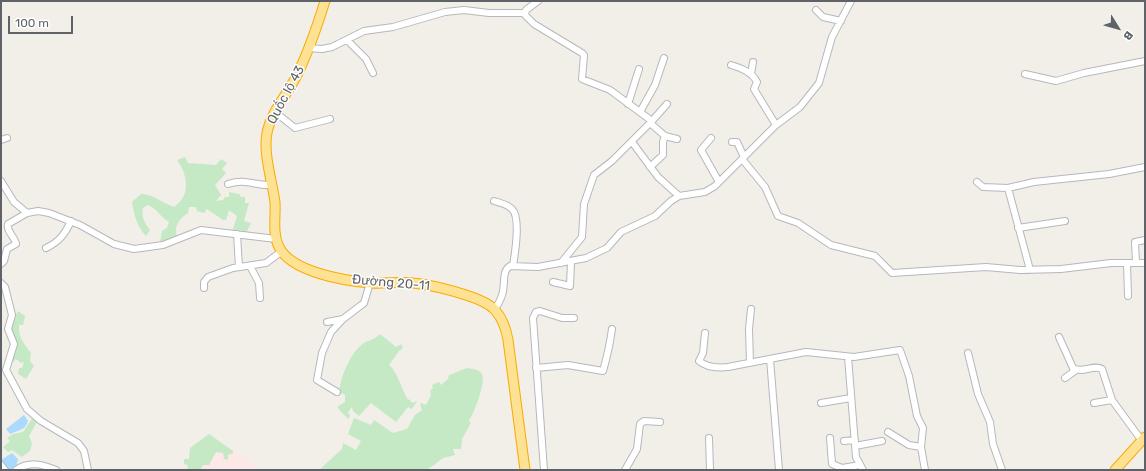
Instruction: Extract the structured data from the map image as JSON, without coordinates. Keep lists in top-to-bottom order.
{
  "streets": {
    "highway": ["Quốc lộ 43", "Đường 20-11"]
  },
  "crossings": [
    ["Quốc lộ 43", "Đường 20-11"]
  ],
  "scale_bar": "100 m",
  "north": "bottom right"
}
